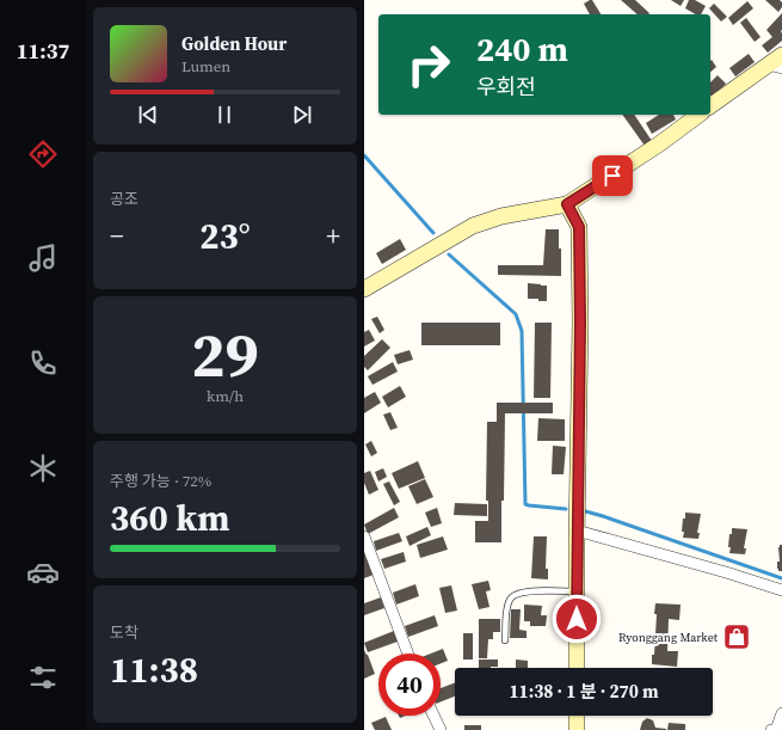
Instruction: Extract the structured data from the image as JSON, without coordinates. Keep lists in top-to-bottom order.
{
  "places": {
    "shop": ["Ryonggang Market"]
  },
  "page": {
    "tabs": "11:37",
    "turn": ["240 m", "우회전"],
    "song": ["Golden Hour", "Lumen"],
    "tile": [
      "공조",
      ["29", "km/h"],
      ["주행 가능 · 72%", "360 km"],
      ["도착", "11:38"]
    ],
    "heat": ["−", "23°", "+"],
    "limit": "40",
    "trip": "11:38 · 1 분 · 270 m"
  }
}
